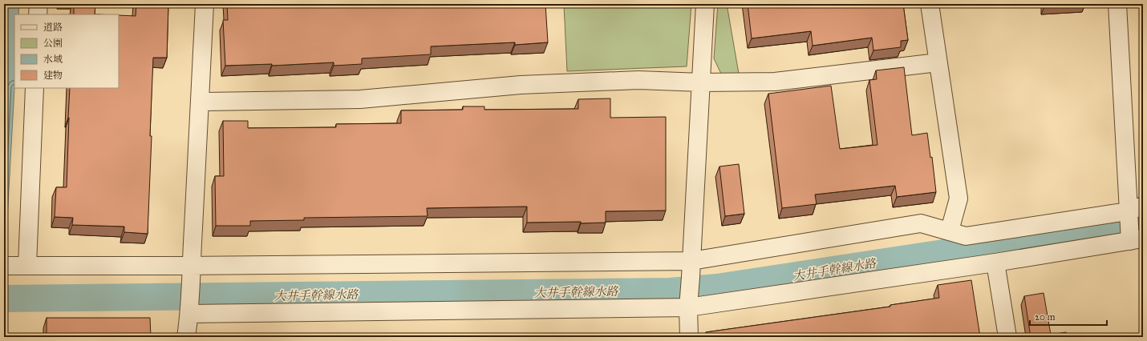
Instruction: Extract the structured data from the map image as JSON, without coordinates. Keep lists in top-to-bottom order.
{
  "water": ["大井手幹線水路"],
  "legend": [
    "道路",
    "公園",
    "水域",
    "建物"
  ],
  "scale_bar": "20 m"
}
